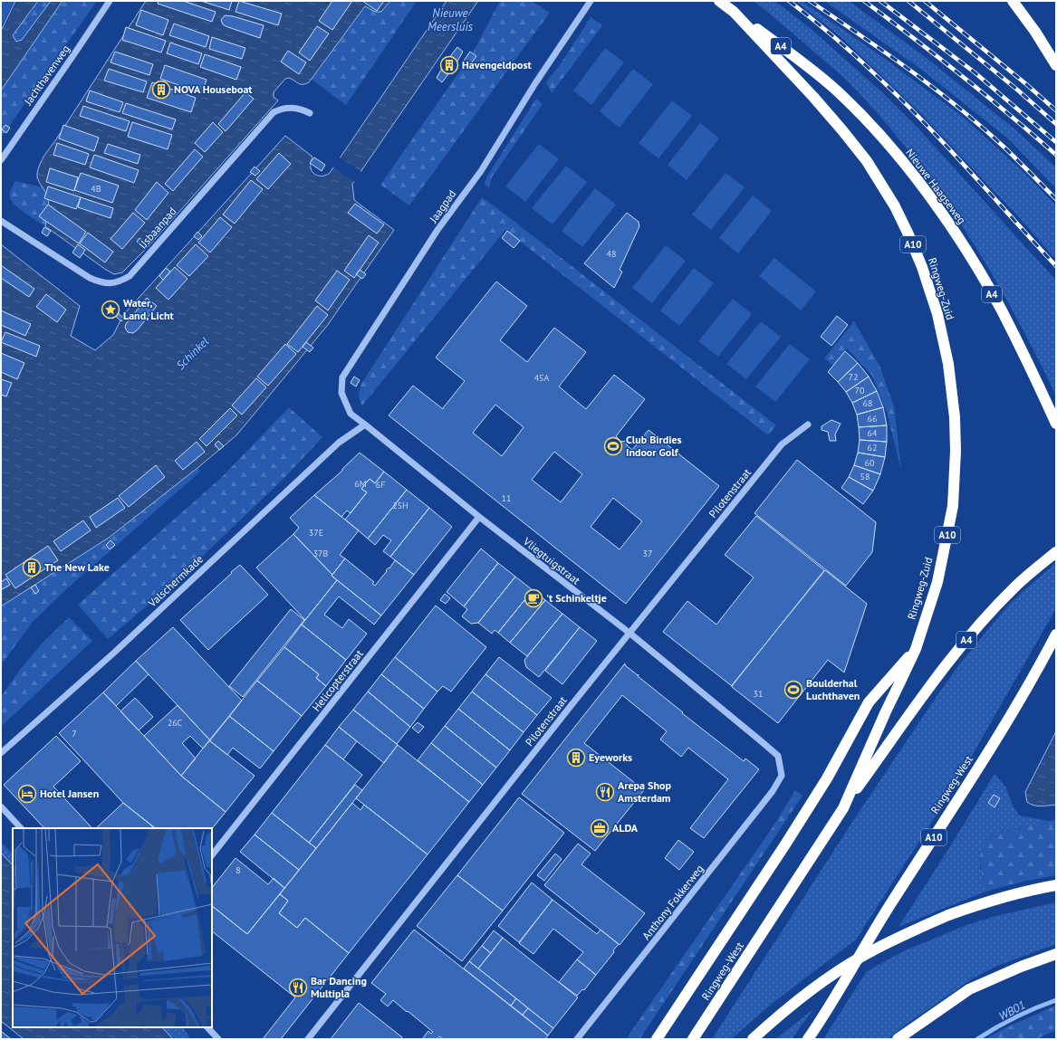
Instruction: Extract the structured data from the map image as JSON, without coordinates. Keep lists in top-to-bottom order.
{
  "streets": {
    "highway": [
      "A4",
      "Nieuwe Haagseweg",
      "A10",
      "Ringweg-Zuid",
      "Ringweg-West"
    ],
    "street": [
      "Jachthavenweg",
      "Jaagpad",
      "IJsbaanpad",
      "Pilotenstraat",
      "Vliegtuigstraat",
      "Valschermkade",
      "Helicopterstraat",
      "Anthony Fokkerweg"
    ]
  },
  "crossings": [
    ["A4", "Ringweg-West"],
    ["Nieuwe Haagseweg", "Ringweg-Zuid"],
    ["Jaagpad", "Vliegtuigstraat"],
    ["Jaagpad", "Valschermkade"],
    ["A10", "Ringweg-Zuid"],
    ["A10", "Ringweg-West"],
    ["Ringweg-Zuid", "Ringweg-West"],
    ["Pilotenstraat", "Vliegtuigstraat"],
    ["Vliegtuigstraat", "Valschermkade"],
    ["Vliegtuigstraat", "Helicopterstraat"],
    ["Vliegtuigstraat", "Anthony Fokkerweg"]
  ],
  "water": ["Nieuwe Meersluis", "Schinkel", "WB01"],
  "places": {
    "building": [
      "Havengeldpost",
      "NOVA Houseboat",
      "The New Lake",
      "Eyeworks"
    ],
    "place": ["Water, Land, Licht"],
    "sports": ["Club Birdies Indoor Golf", "Boulderhal Luchthaven"],
    "cafe": ["'t Schinkeltje"],
    "restaurant": ["Arepa Shop Amsterdam", "Bar Dancing Multipla"],
    "hotel": ["Hotel Jansen"],
    "office": ["ALDA"]
  },
  "house_numbers": [
    "4B",
    "48",
    "72",
    "45A",
    "70",
    "68",
    "66",
    "64",
    "62",
    "60",
    "58",
    "6M",
    "6F",
    "11",
    "25H",
    "37E",
    "37B",
    "37",
    "31",
    "26C",
    "7",
    "8"
  ]
}
